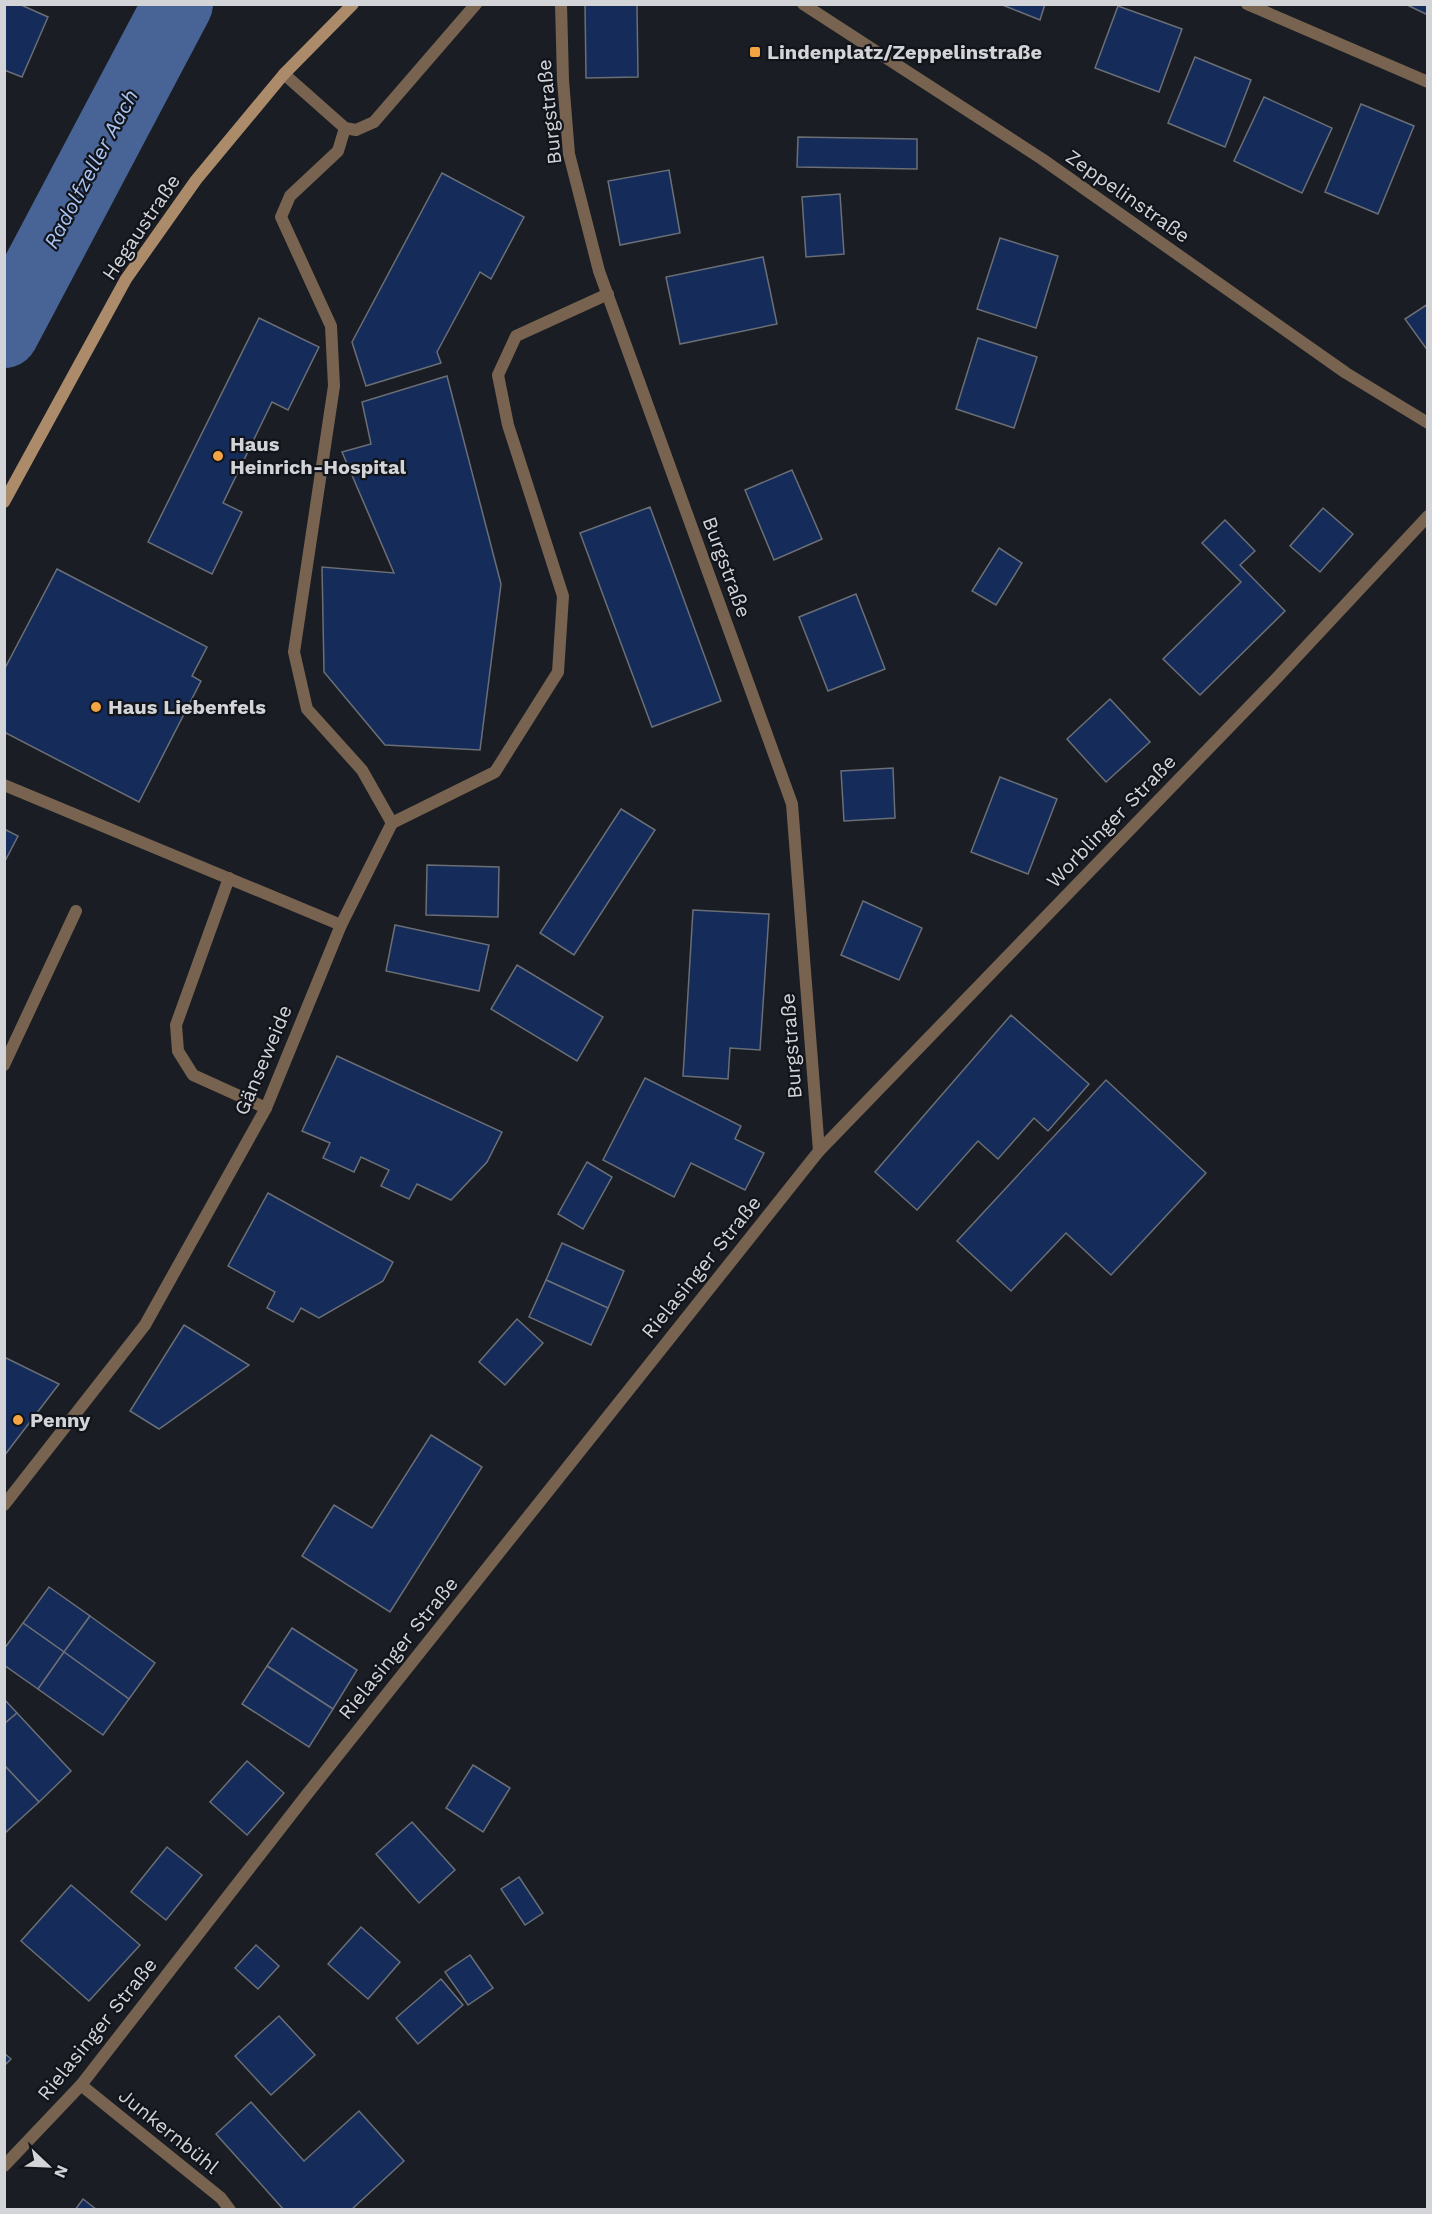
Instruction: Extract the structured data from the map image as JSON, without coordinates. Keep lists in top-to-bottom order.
{
  "streets": {
    "main road": ["Hegaustraße"],
    "street": [
      "Burgstraße",
      "Zeppelinstraße",
      "Worblinger Straße",
      "Gänseweide",
      "Rielasinger Straße",
      "Junkernbühl"
    ]
  },
  "crossings": [
    ["Burgstraße", "Worblinger Straße"],
    ["Burgstraße", "Rielasinger Straße"],
    ["Worblinger Straße", "Rielasinger Straße"],
    ["Rielasinger Straße", "Junkernbühl"]
  ],
  "water": ["Radolfzeller Aach"],
  "places": {
    "transit": ["Lindenplatz/Zeppelinstraße"],
    "other": ["Haus Heinrich-Hospital", "Haus Liebenfels", "Penny"]
  },
  "north": "bottom right"
}
